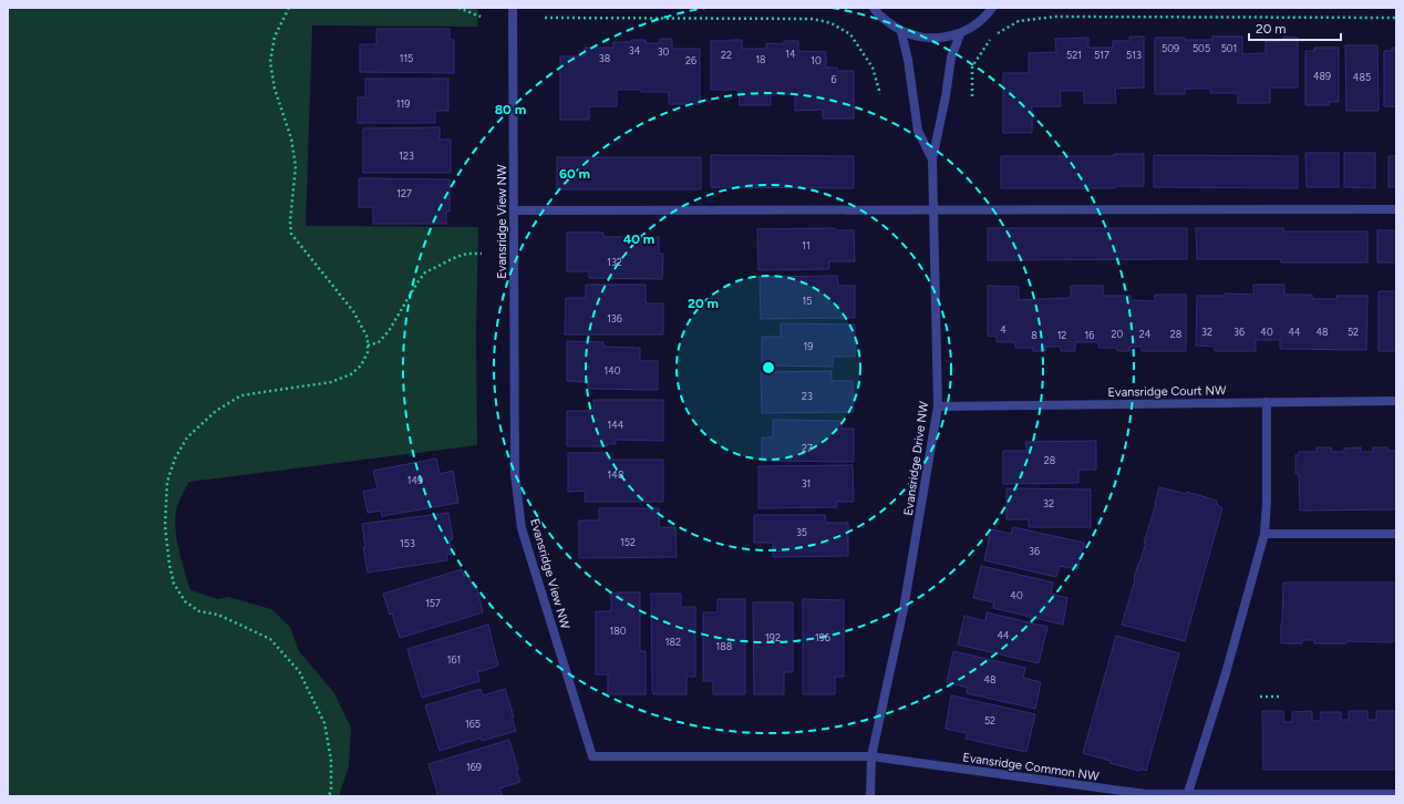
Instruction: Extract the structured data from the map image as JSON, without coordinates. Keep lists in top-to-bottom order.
{
  "streets": {
    "street": [
      "Evansridge View NW",
      "Evansridge Court NW",
      "Evansridge Drive NW",
      "Evansridge Common NW"
    ]
  },
  "crossings": [
    ["Evansridge View NW", "Evansridge Drive NW"],
    ["Evansridge View NW", "Evansridge Common NW"],
    ["Evansridge Court NW", "Evansridge Drive NW"],
    ["Evansridge Drive NW", "Evansridge Common NW"]
  ],
  "house_numbers": [
    "509",
    "505",
    "501",
    "34",
    "30",
    "14",
    "22",
    "521",
    "517",
    "513",
    "115",
    "38",
    "18",
    "26",
    "10",
    "489",
    "485",
    "6",
    "119",
    "123",
    "127",
    "11",
    "132",
    "15",
    "136",
    "4",
    "32",
    "36",
    "40",
    "44",
    "48",
    "52",
    "20",
    "24",
    "28",
    "8",
    "12",
    "16",
    "19",
    "140",
    "23",
    "144",
    "27",
    "28",
    "148",
    "149",
    "31",
    "32",
    "35",
    "152",
    "153",
    "36",
    "40",
    "157",
    "180",
    "44",
    "192",
    "196",
    "182",
    "188",
    "161",
    "48",
    "52",
    "165",
    "169"
  ],
  "scale_bar": "20 m",
  "rings": [
    "80 m",
    "60 m",
    "40 m",
    "20 m"
  ]
}
